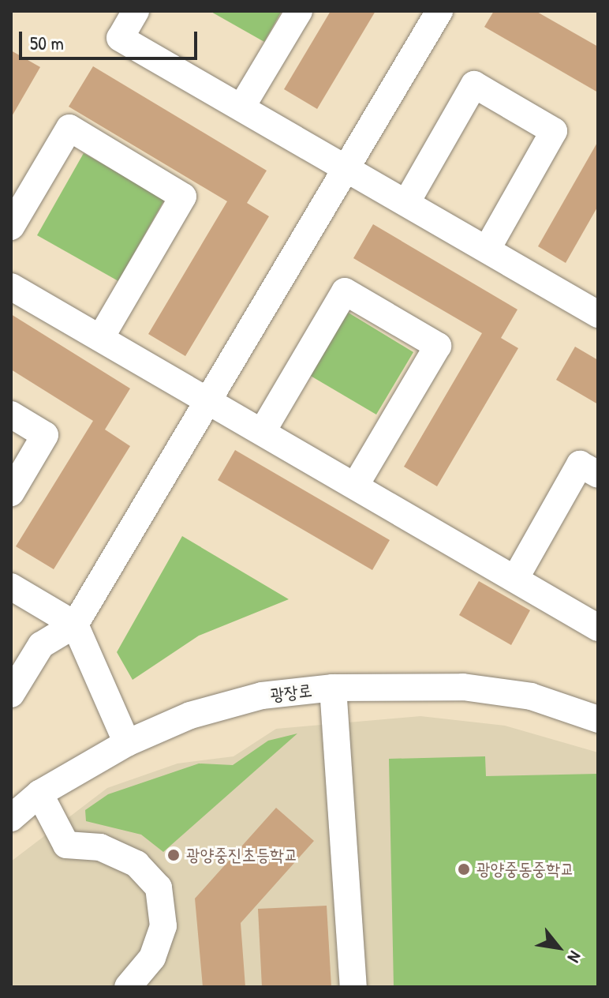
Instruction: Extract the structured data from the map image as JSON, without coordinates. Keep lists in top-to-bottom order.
{
  "streets": {
    "street": ["광장로"]
  },
  "places": ["광양중진초등학교", "광양중동중학교"],
  "scale_bar": "50 m",
  "north": "bottom right"
}
